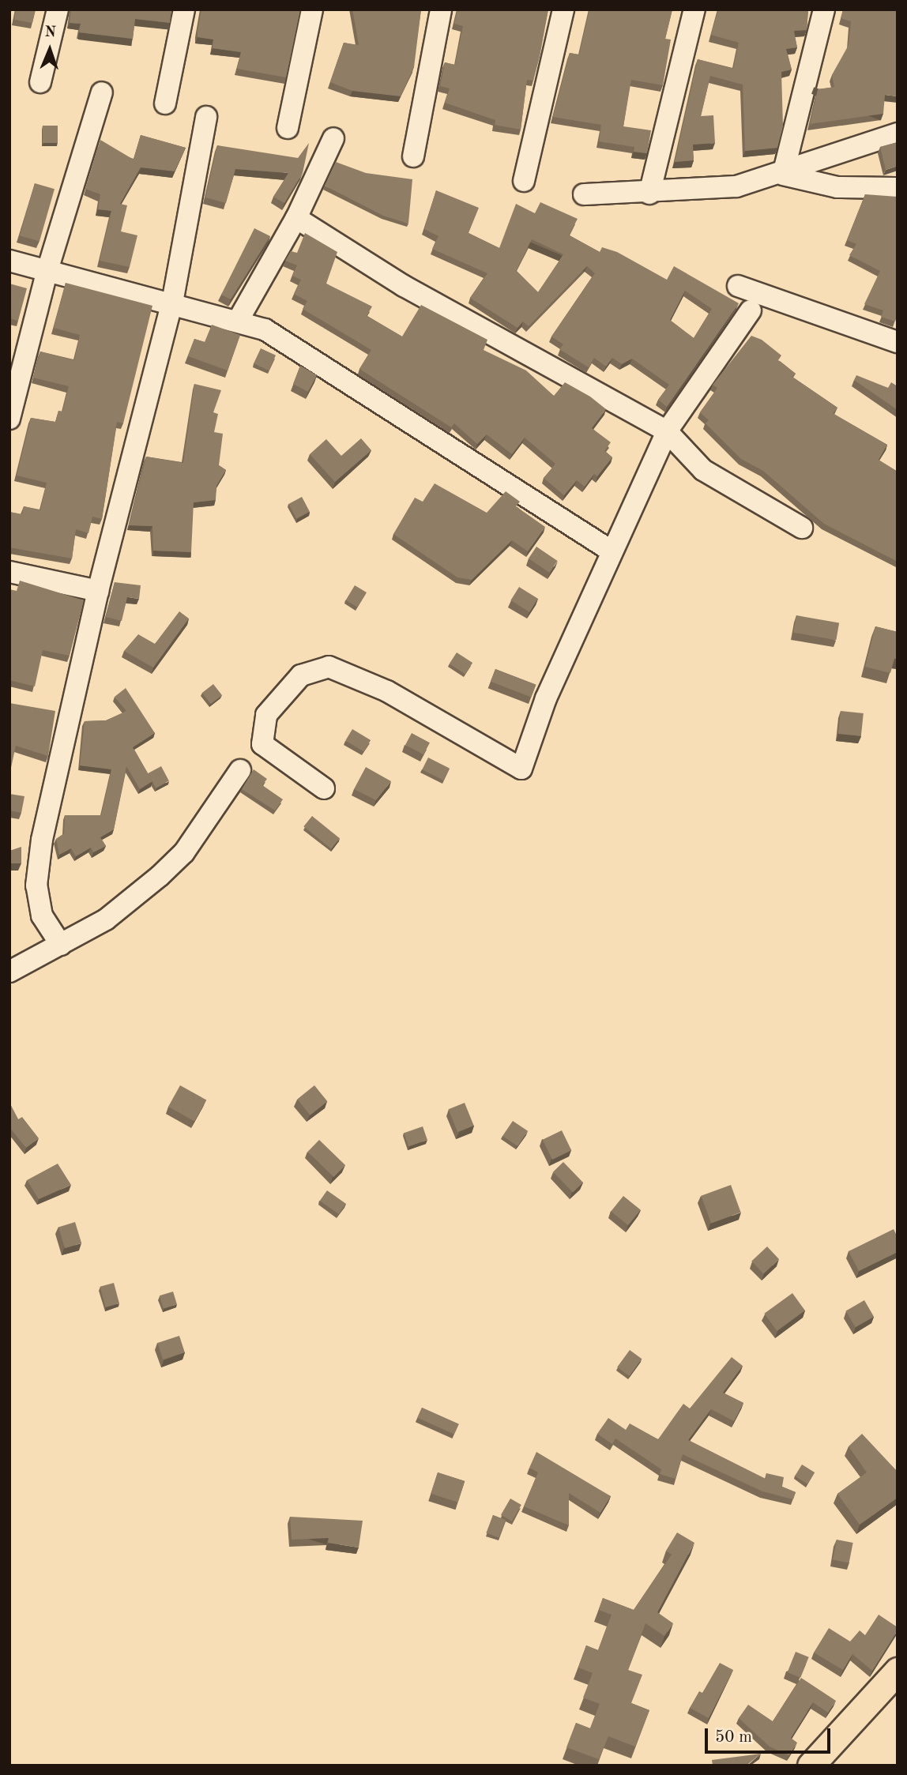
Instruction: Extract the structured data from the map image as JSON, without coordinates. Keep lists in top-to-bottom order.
{
  "scale_bar": "50 m",
  "north": "top"
}
